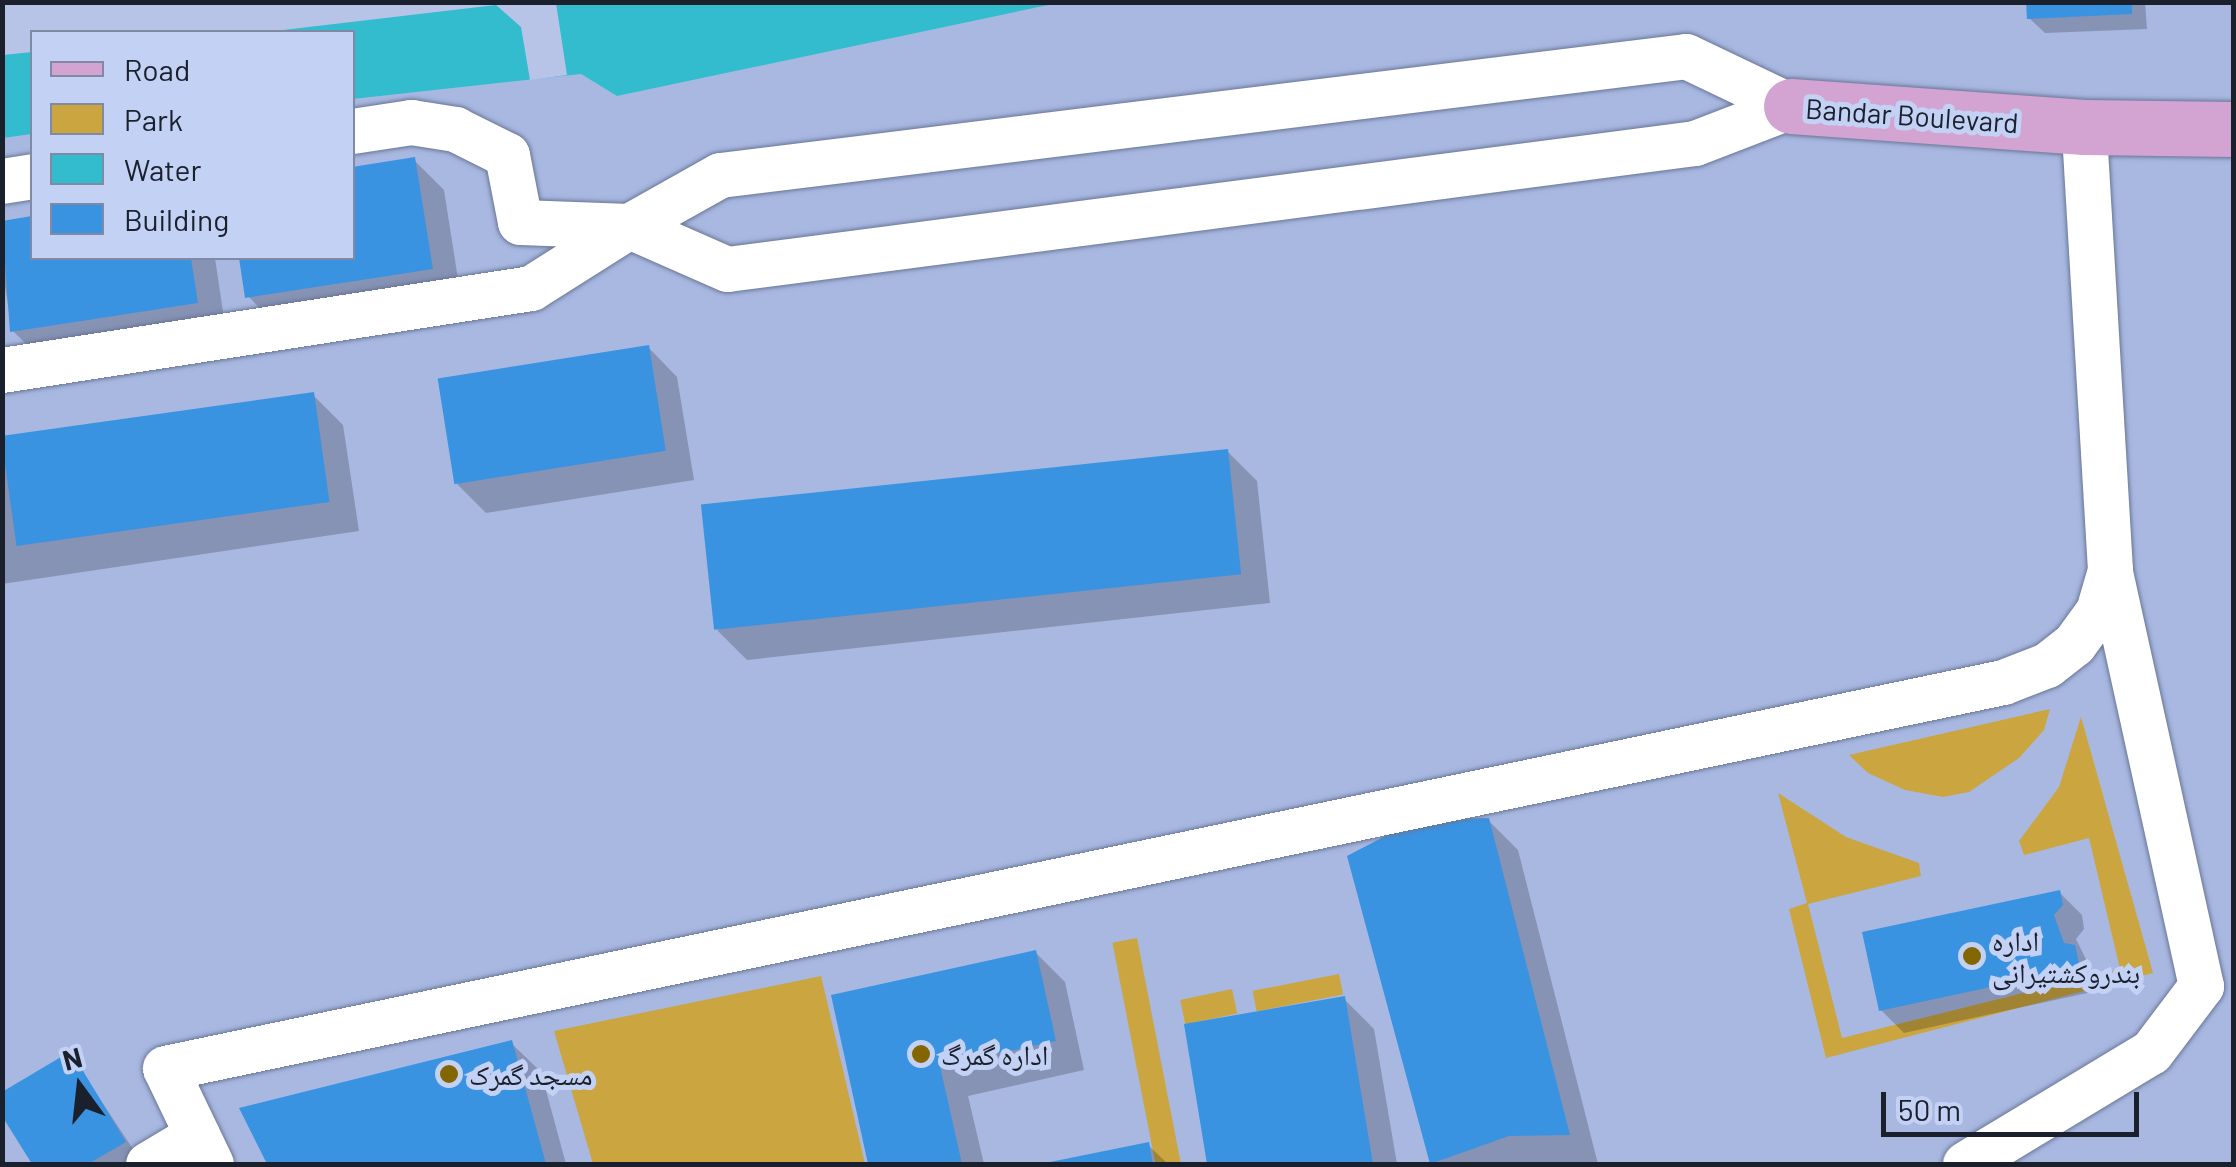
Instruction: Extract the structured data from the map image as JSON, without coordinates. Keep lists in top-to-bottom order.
{
  "streets": {
    "main road": ["Bandar Boulevard"]
  },
  "places": ["اداره بندروکشتیرانی", "اداره گمرگ", "مسجد گمرک"],
  "legend": [
    "Road",
    "Park",
    "Water",
    "Building"
  ],
  "scale_bar": "50 m",
  "north": "top"
}
